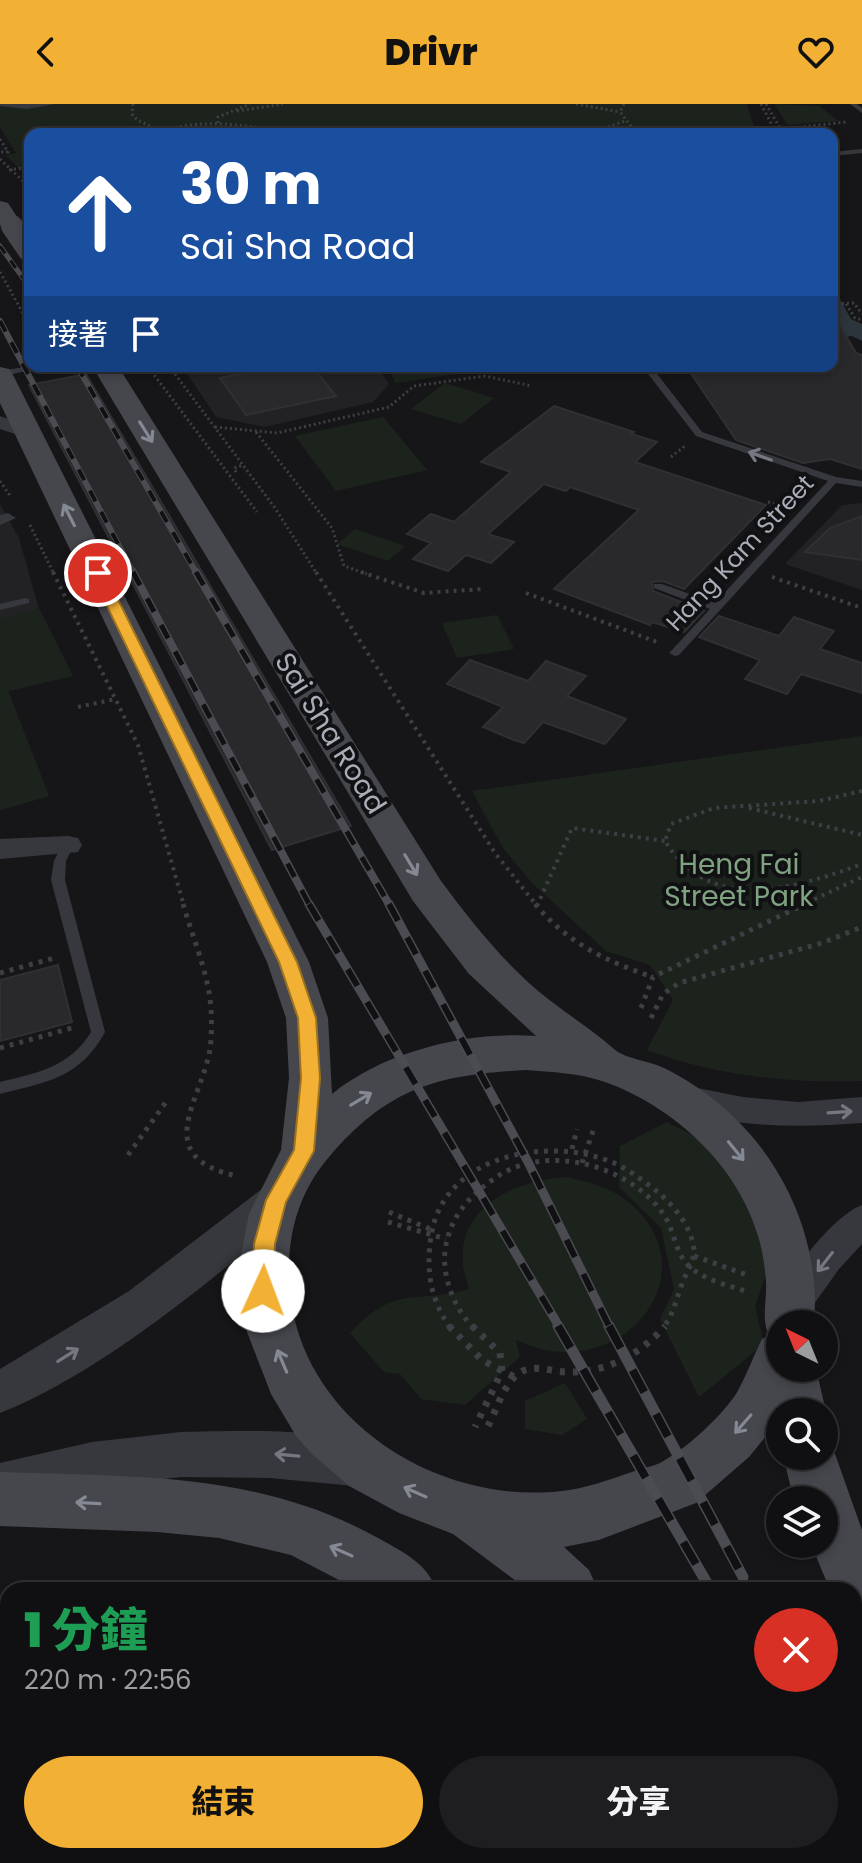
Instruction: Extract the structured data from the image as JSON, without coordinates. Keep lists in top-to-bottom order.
{
  "streets": {
    "main road": ["Sai Sha Road"],
    "lane": ["Hang Kam Street"]
  },
  "one_way": ["Hang Kam Street"],
  "parks": ["Heng Fai Street Park"],
  "north": "top left",
  "page": {
    "header": "Drivr",
    "turn": ["30 m", "Sai Sha Road"],
    "then": "接著",
    "heading": ["1 分鐘", "220 m · 22:56"],
    "buttons": ["結束", "分享"]
  }
}
